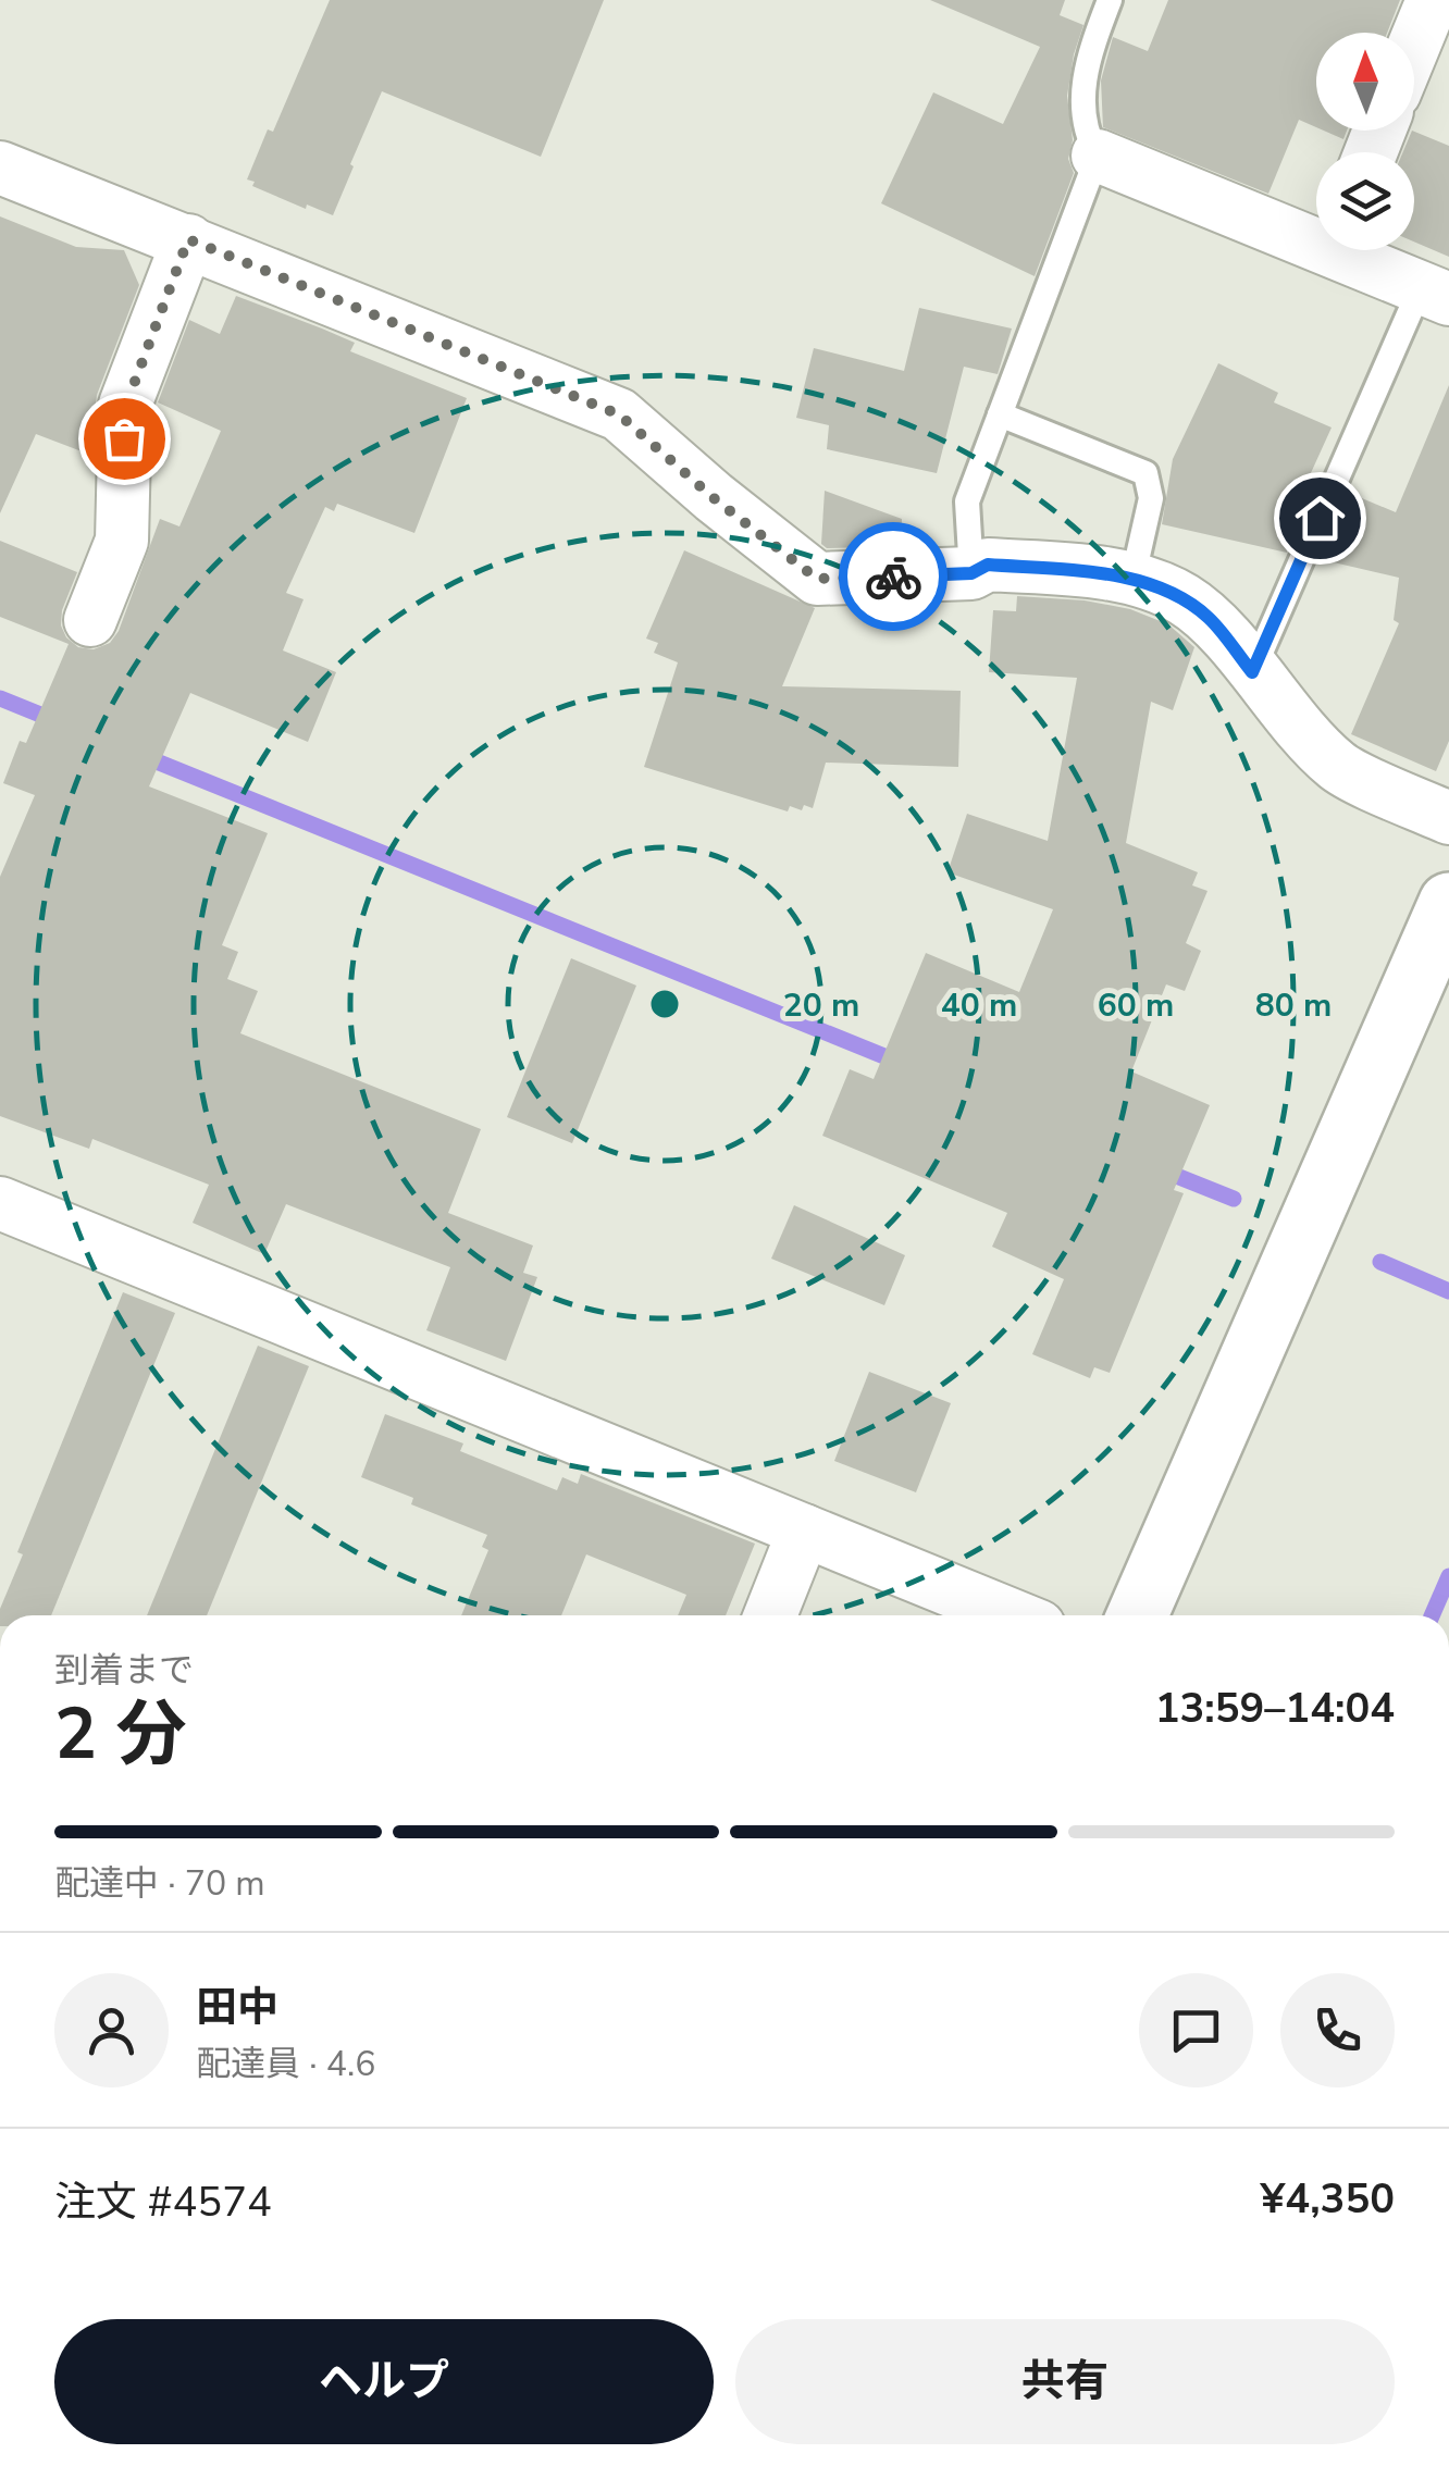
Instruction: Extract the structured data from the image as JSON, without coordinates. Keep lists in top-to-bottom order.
{
  "north": "top",
  "page": {
    "heading": ["2 分", "到着まで", "13:59–14:04"],
    "panel": [
      "田中",
      "配達員 · 4.6",
      "注文 #4574",
      "¥4,350"
    ],
    "bar": "配達中 · 70 m",
    "buttons": ["ヘルプ", "共有"]
  },
  "rings": [
    "20 m",
    "40 m",
    "60 m",
    "80 m"
  ]
}
